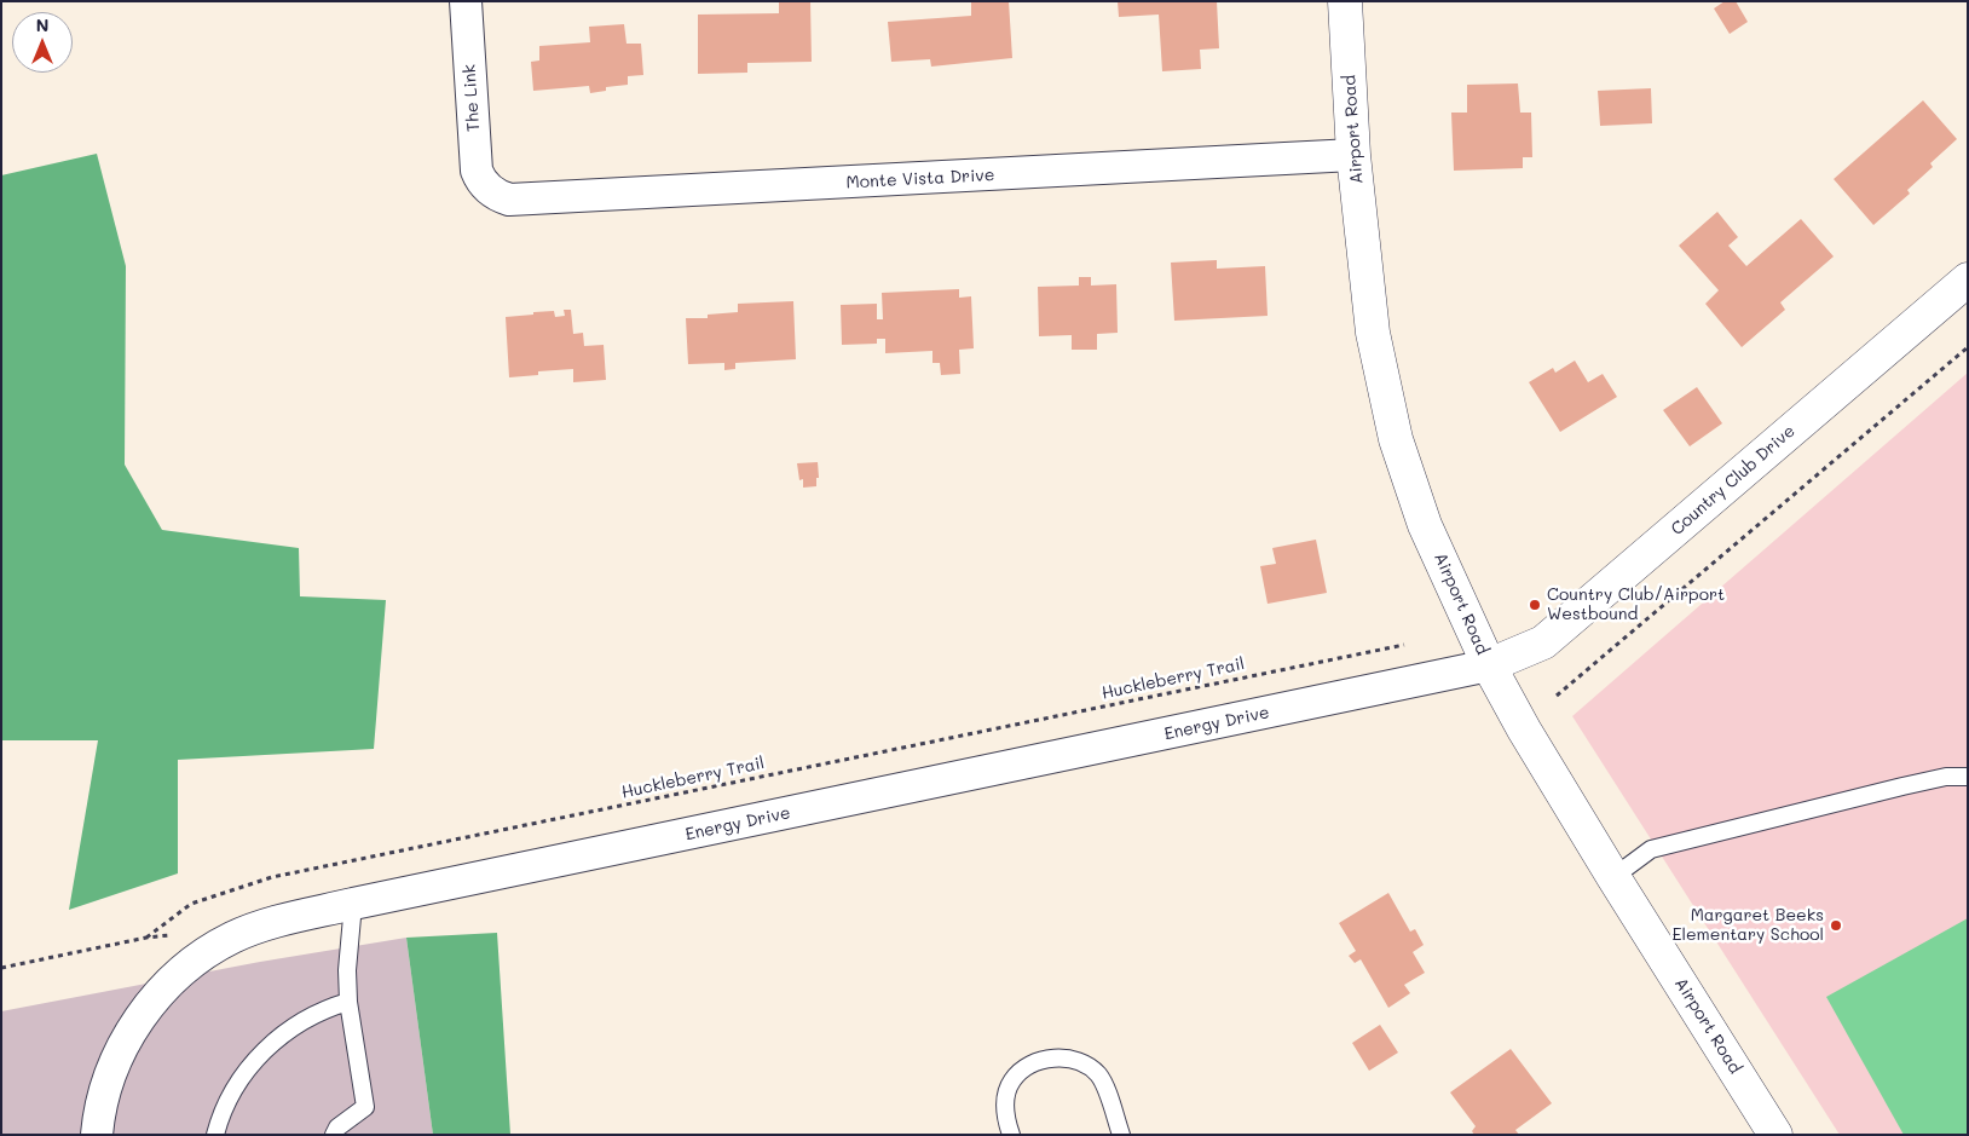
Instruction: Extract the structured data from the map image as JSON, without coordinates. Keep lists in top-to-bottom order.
{
  "streets": {
    "street": [
      "The Link",
      "Airport Road",
      "Monte Vista Drive",
      "Country Club Drive",
      "Energy Drive"
    ],
    "path": ["Huckleberry Trail"]
  },
  "crossings": [
    ["The Link", "Monte Vista Drive"],
    ["Airport Road", "Monte Vista Drive"],
    ["Airport Road", "Country Club Drive"],
    ["Airport Road", "Energy Drive"],
    ["Country Club Drive", "Energy Drive"]
  ],
  "places": ["Country Club/Airport Westbound", "Margaret Beeks Elementary School"],
  "north": "top"
}
